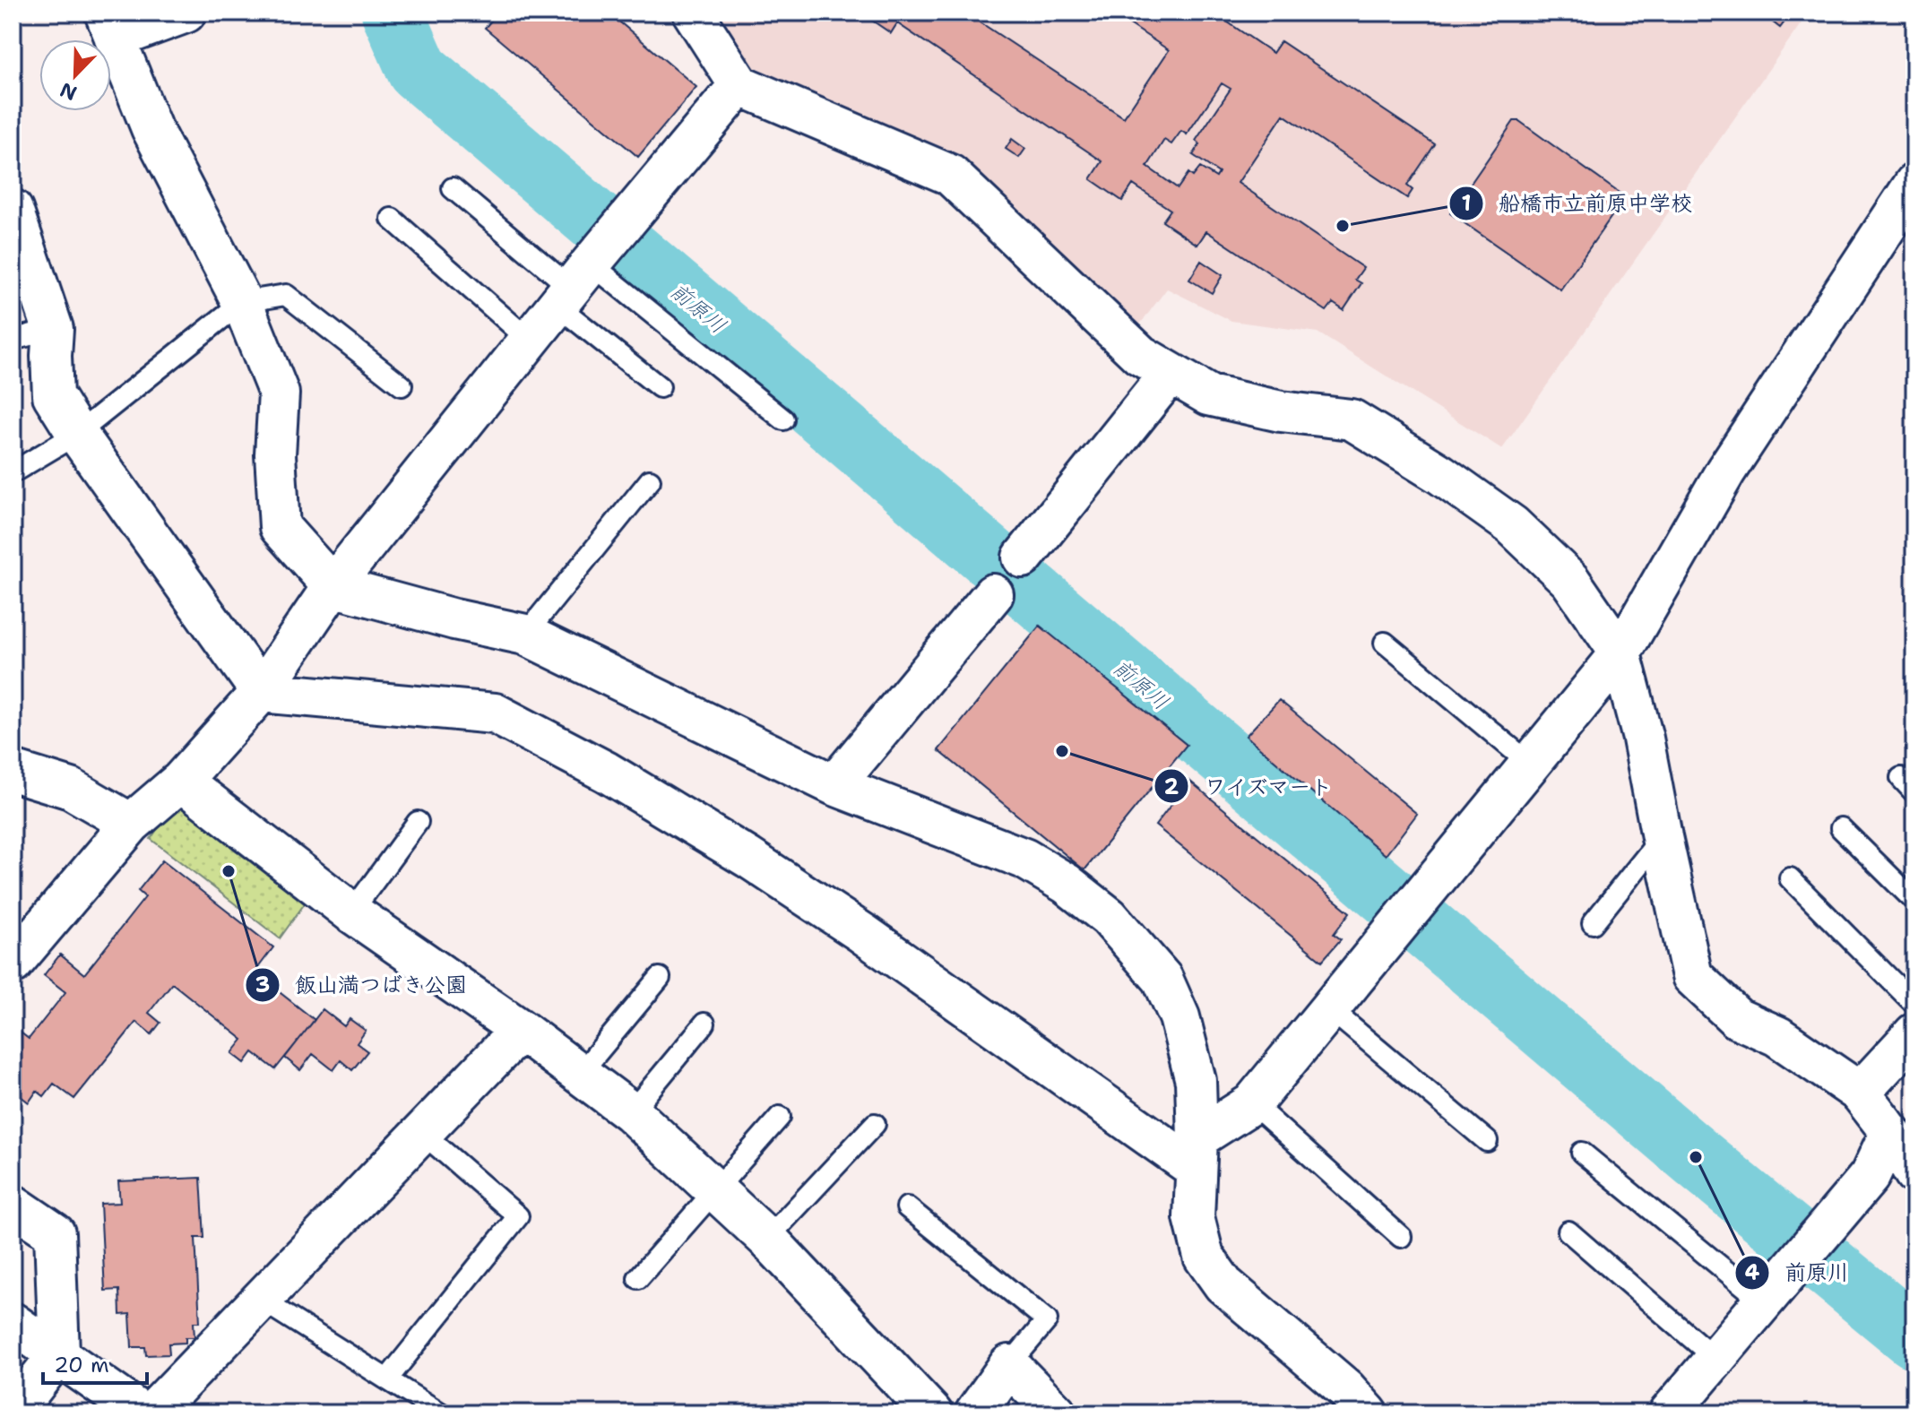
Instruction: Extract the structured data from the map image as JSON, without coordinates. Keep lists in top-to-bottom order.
{
  "water": ["前原川"],
  "places": [
    "船橋市立前原中学校",
    "ワイズマート",
    "飯山満つばき公園",
    "前原川"
  ],
  "scale_bar": "20 m",
  "north": "bottom left"
}
